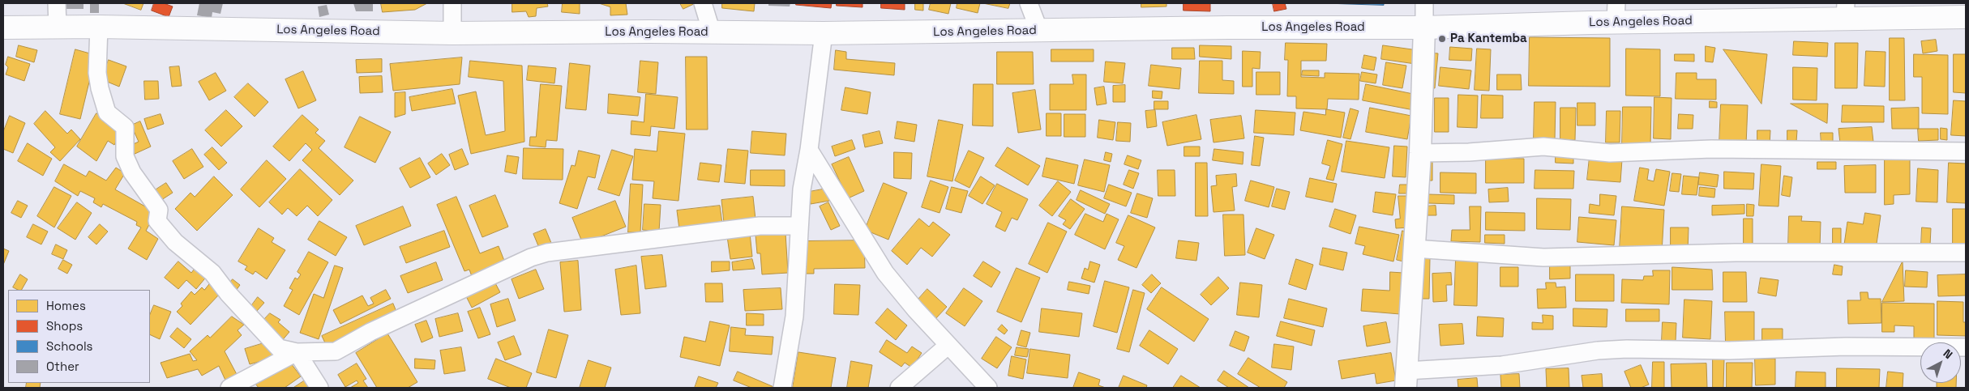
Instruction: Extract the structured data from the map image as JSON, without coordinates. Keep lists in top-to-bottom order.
{
  "streets": {
    "main road": ["Los Angeles Road"]
  },
  "places": ["Pa Kantemba"],
  "legend": [
    "Homes",
    "Shops",
    "Schools",
    "Other"
  ],
  "north": "top right"
}
